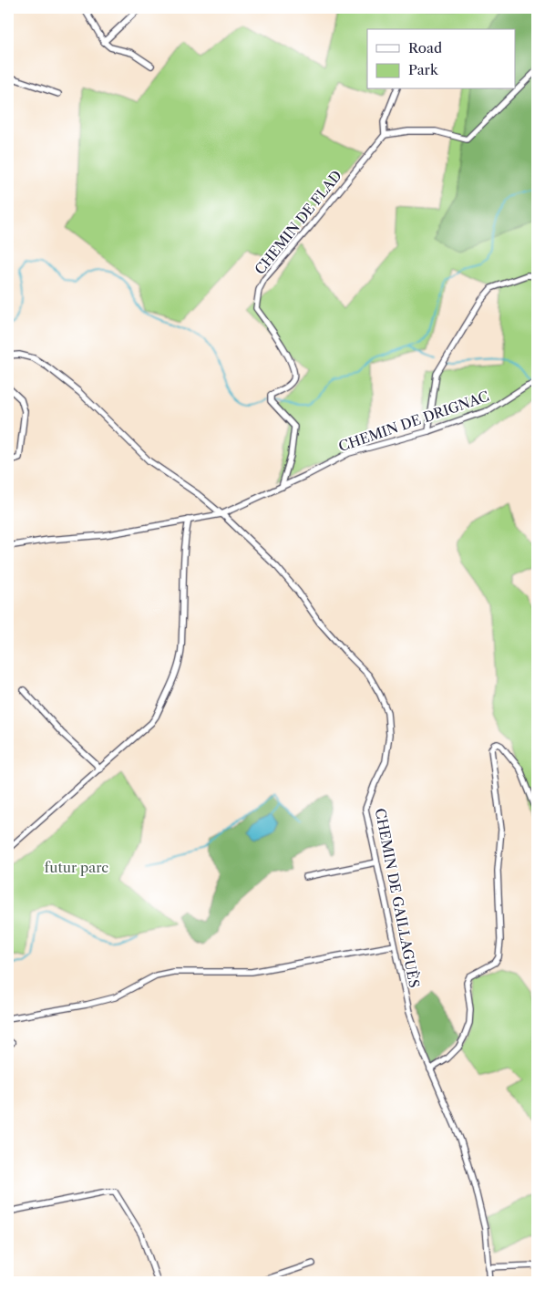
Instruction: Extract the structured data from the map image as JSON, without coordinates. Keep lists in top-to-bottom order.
{
  "streets": {
    "street": ["CHEMIN DE FLAD", "CHEMIN DE DRIGNAC", "CHEMIN DE GAILLAGUÈS"]
  },
  "crossings": [
    ["CHEMIN DE FLAD", "CHEMIN DE DRIGNAC"],
    ["CHEMIN DE DRIGNAC", "CHEMIN DE GAILLAGUÈS"]
  ],
  "parks": ["futur parc"],
  "legend": ["Road", "Park"]
}
